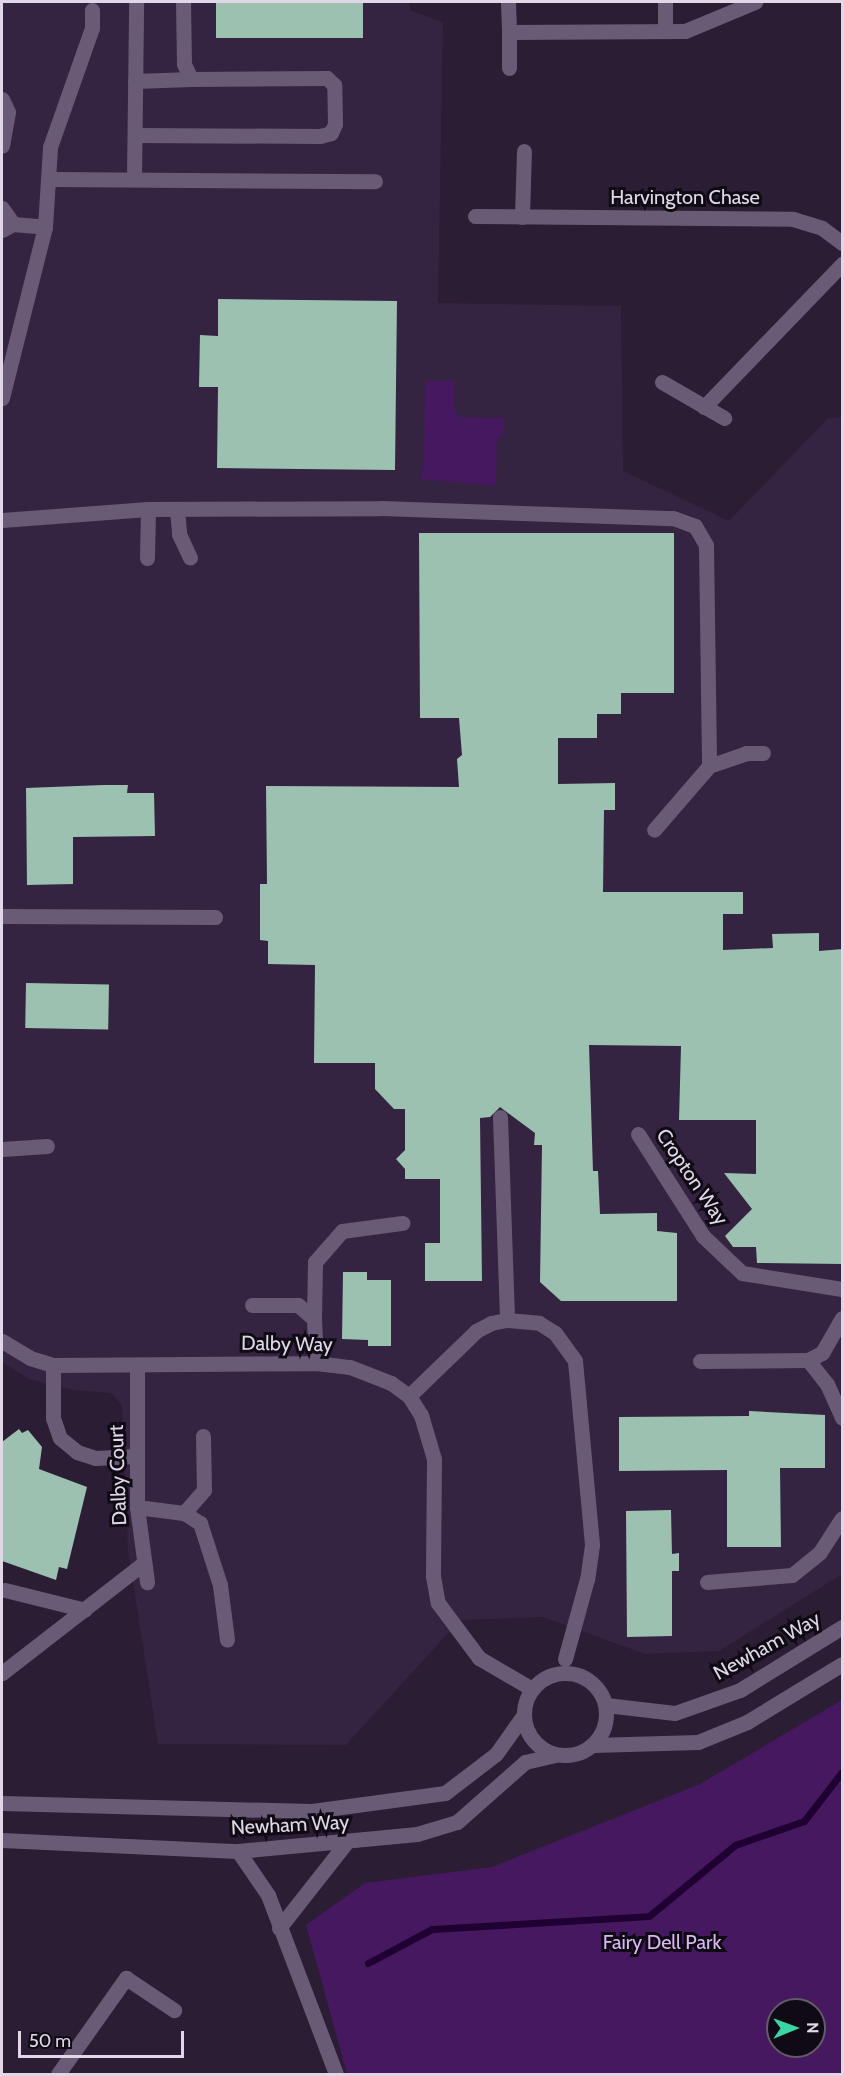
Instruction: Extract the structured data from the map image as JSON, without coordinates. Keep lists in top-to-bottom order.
{
  "streets": {
    "street": [
      "Harvington Chase",
      "Cropton Way",
      "Dalby Way",
      "Dalby Court",
      "Newham Way"
    ]
  },
  "crossings": [
    ["Dalby Way", "Dalby Court"],
    ["Dalby Way", "Newham Way"]
  ],
  "parks": ["Fairy Dell Park"],
  "scale_bar": "50 m",
  "north": "right"
}
